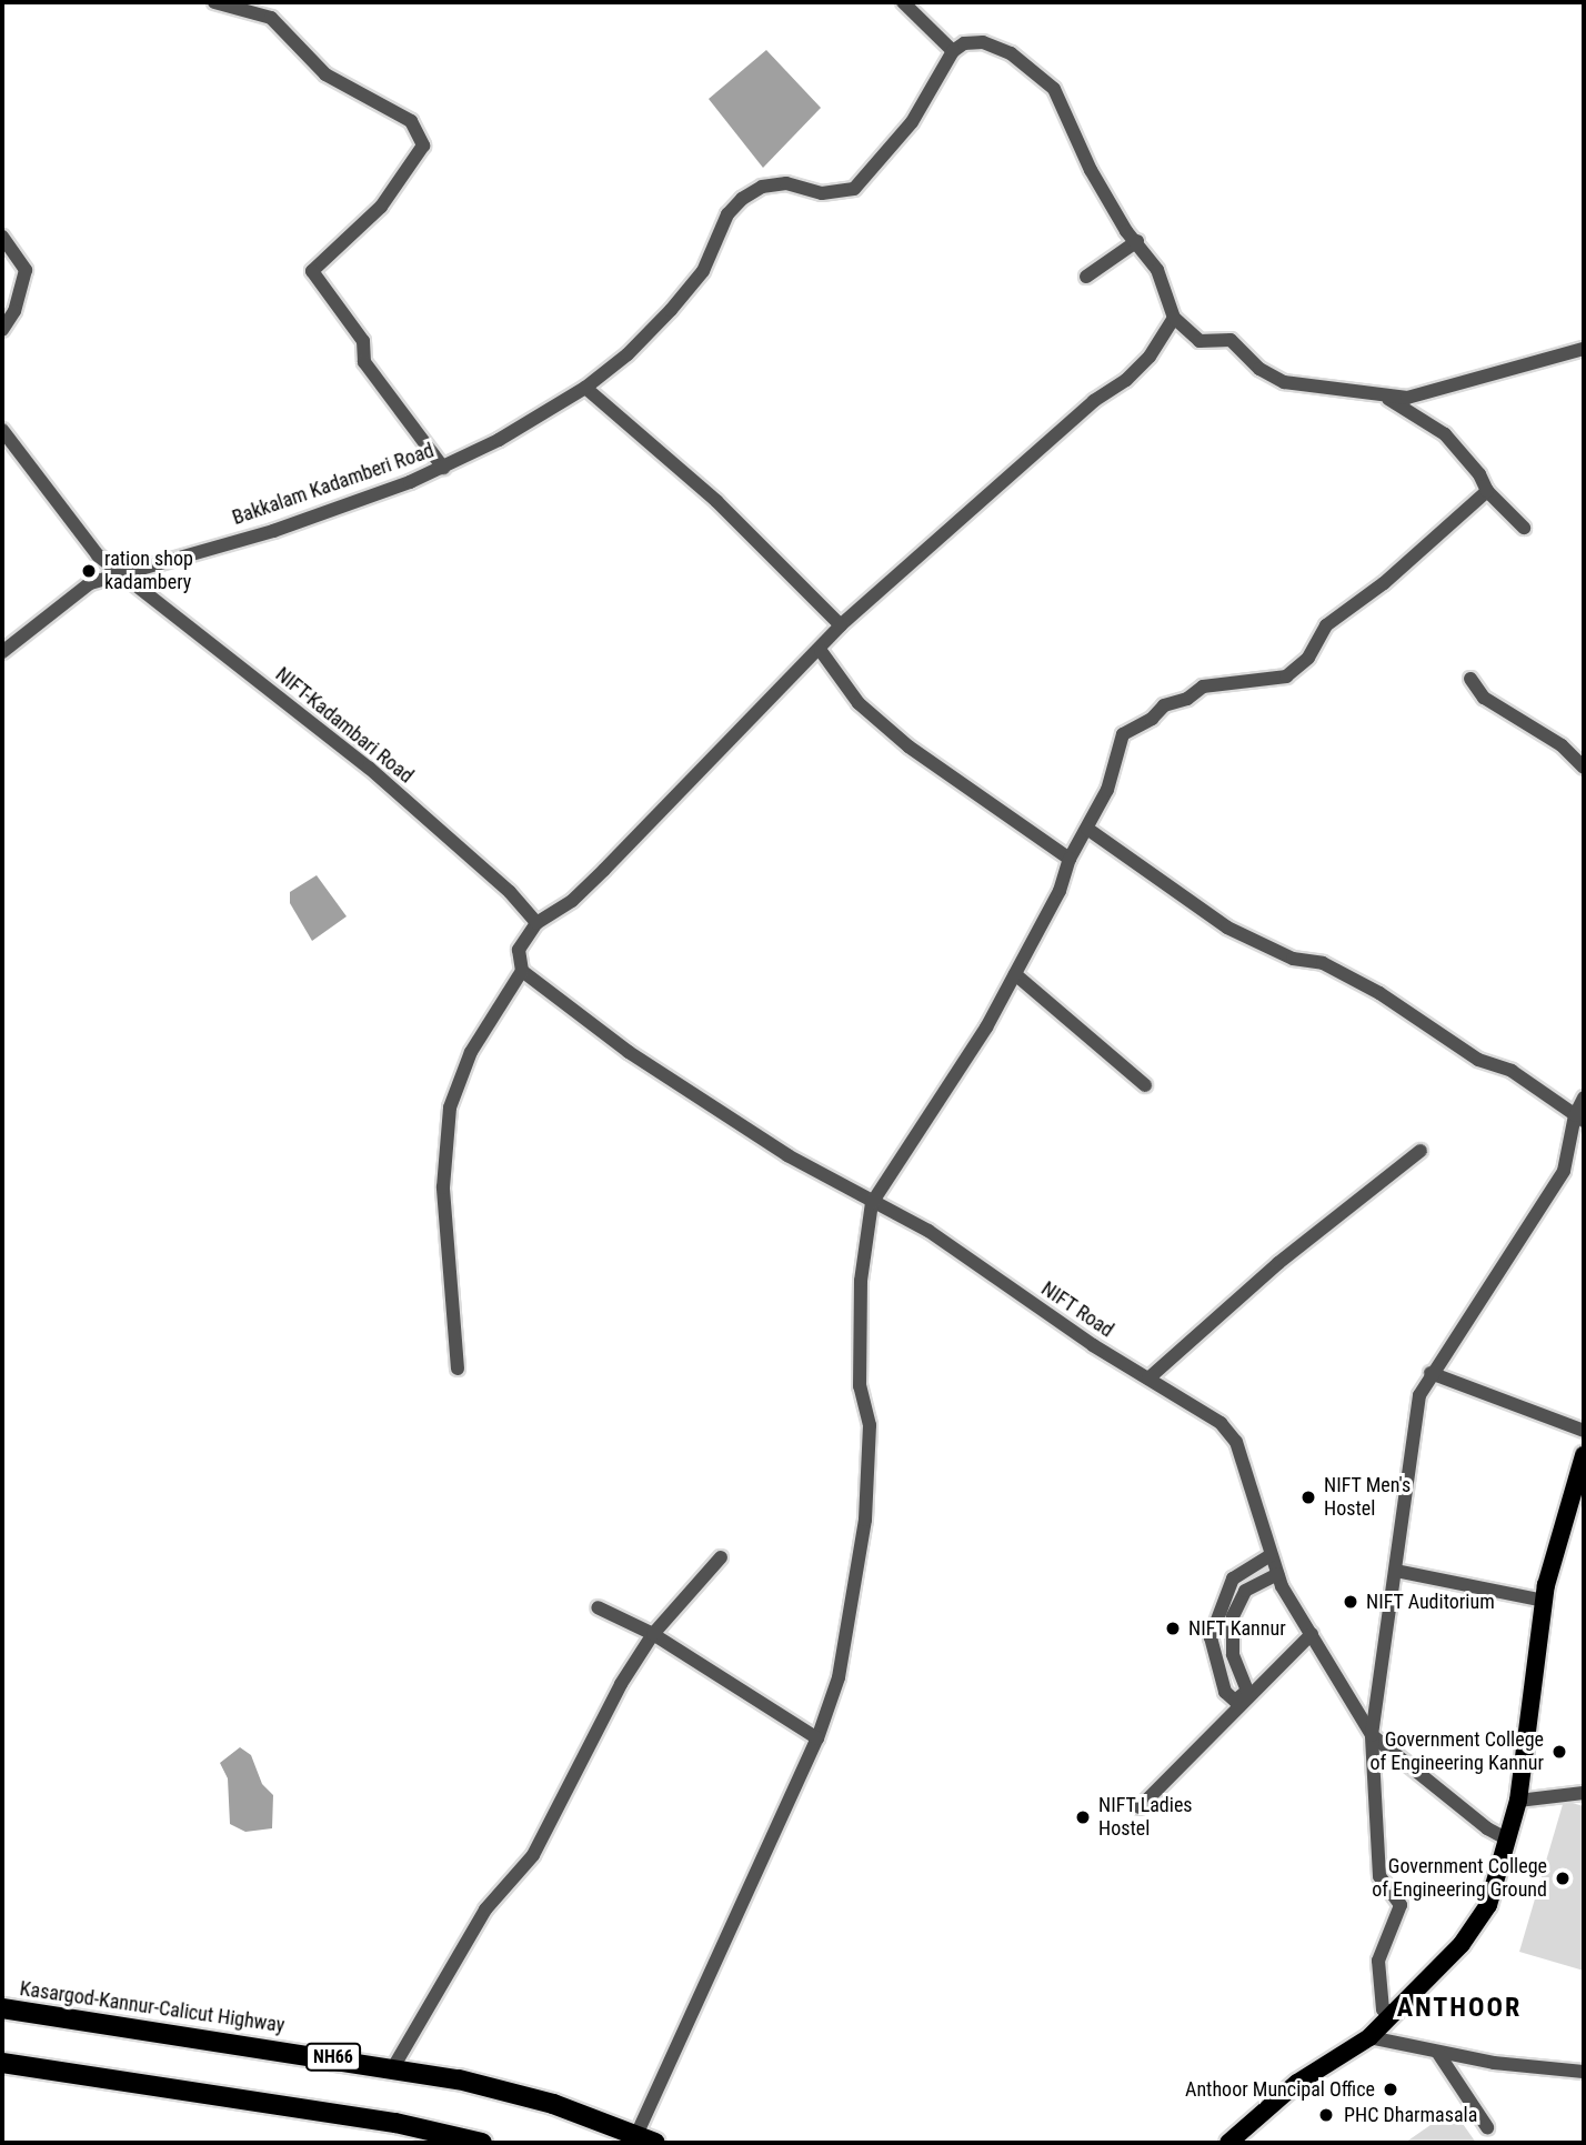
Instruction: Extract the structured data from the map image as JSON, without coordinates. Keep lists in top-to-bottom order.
{
  "streets": {
    "highway": ["Kasargod-Kannur-Calicut Highway", "NH66"],
    "street": ["Bakkalam Kadamberi Road", "NIFT-Kadambari Road", "NIFT Road"]
  },
  "crossings": [
    ["Bakkalam Kadamberi Road", "NIFT-Kadambari Road"]
  ],
  "districts": ["ANTHOOR"],
  "places": [
    "ration shop kadambery",
    "NIFT Men's Hostel",
    "NIFT Auditorium",
    "NIFT Kannur",
    "Government College of Engineering Kannur",
    "NIFT Ladies Hostel",
    "Government College of Engineering Ground",
    "Anthoor Muncipal Office",
    "PHC Dharmasala"
  ]
}
